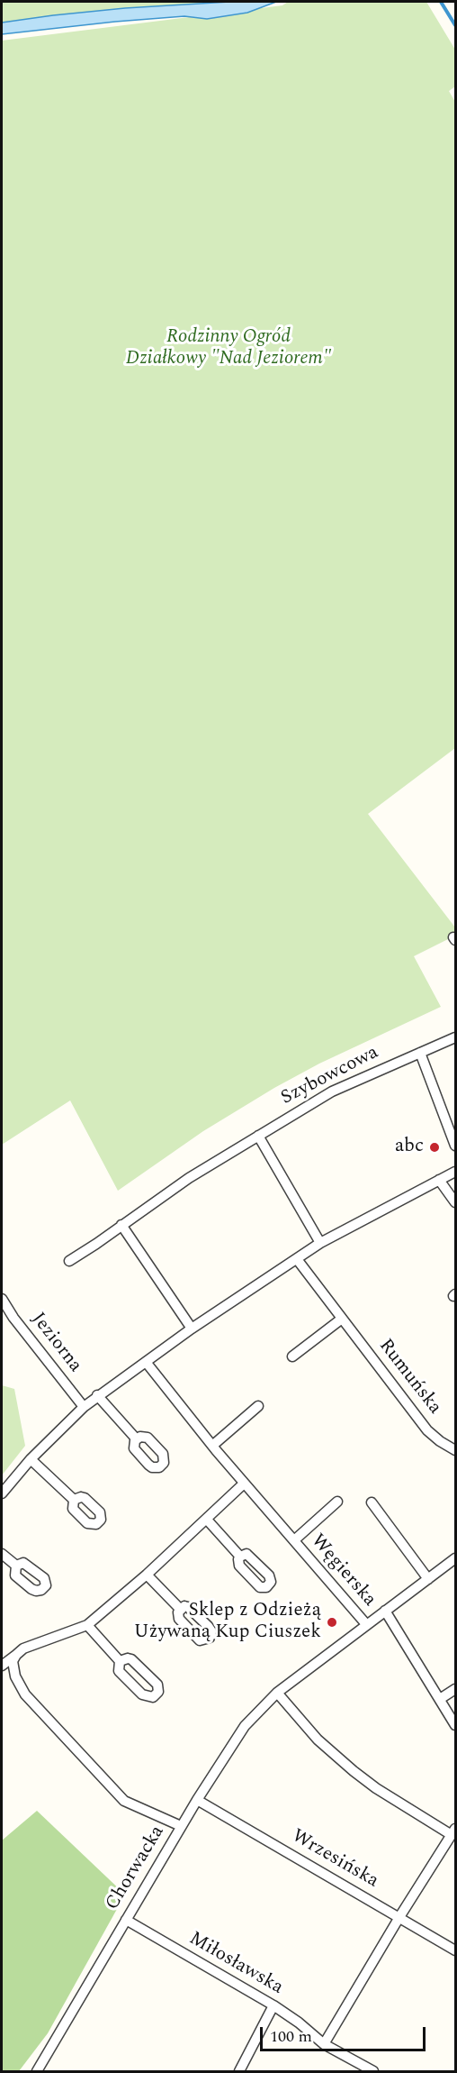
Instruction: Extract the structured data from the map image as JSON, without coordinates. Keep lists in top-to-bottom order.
{
  "streets": {
    "street": [
      "Szybowcowa",
      "Jeziorna",
      "Rumuńska",
      "Węgierska",
      "Wrzesińska",
      "Chorwacka",
      "Miłosławska"
    ]
  },
  "crossings": [
    ["Węgierska", "Chorwacka"],
    ["Wrzesińska", "Chorwacka"],
    ["Chorwacka", "Miłosławska"]
  ],
  "parks": ["Rodzinny Ogród Działkowy \"Nad Jeziorem\""],
  "places": ["abc", "Sklep z Odzieżą Używaną Kup Ciuszek"],
  "scale_bar": "100 m"
}
